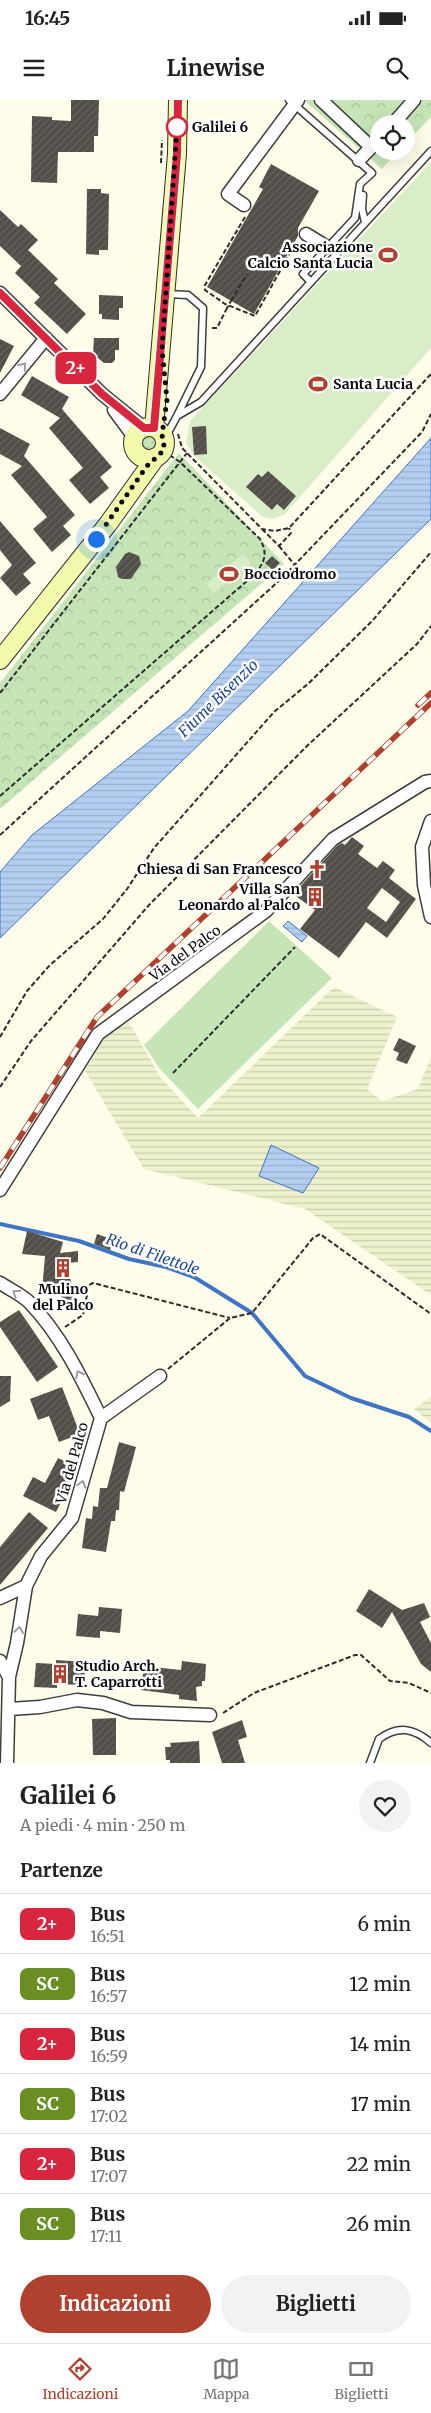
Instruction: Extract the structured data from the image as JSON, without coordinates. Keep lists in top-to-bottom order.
{
  "streets": {
    "street": ["Via del Palco"]
  },
  "water": ["Fiume Bisenzio", "Rio di Filettole"],
  "places": {
    "other": ["Galilei 6"],
    "sports": ["Associazione Calcio Santa Lucia", "Santa Lucia", "Bocciodromo"],
    "church": ["Chiesa di San Francesco"],
    "building": ["Villa San Leonardo al Palco", "Mulino del Palco", "Studio Arch. T. Caparrotti"]
  },
  "lines": ["bus line 2+"],
  "page": {
    "status": "16:45",
    "header": "Linewise",
    "on_map": "2+",
    "heading": [
      ["Galilei 6", "A piedi · 4 min · 250 m"],
      "Partenze"
    ],
    "list": [
      {
        "mark": "2+",
        "name": "Bus",
        "note": "16:51",
        "value": "6 min"
      },
      {
        "mark": "SC",
        "name": "Bus",
        "note": "16:57",
        "value": "12 min"
      },
      {
        "mark": "2+",
        "name": "Bus",
        "note": "16:59",
        "value": "14 min"
      },
      {
        "mark": "SC",
        "name": "Bus",
        "note": "17:02",
        "value": "17 min"
      },
      {
        "mark": "2+",
        "name": "Bus",
        "note": "17:07",
        "value": "22 min"
      },
      {
        "mark": "SC",
        "name": "Bus",
        "note": "17:11",
        "value": "26 min"
      }
    ],
    "buttons": ["Indicazioni", "Biglietti"],
    "tabs": ["Indicazioni", "Mappa", "Biglietti"]
  }
}
